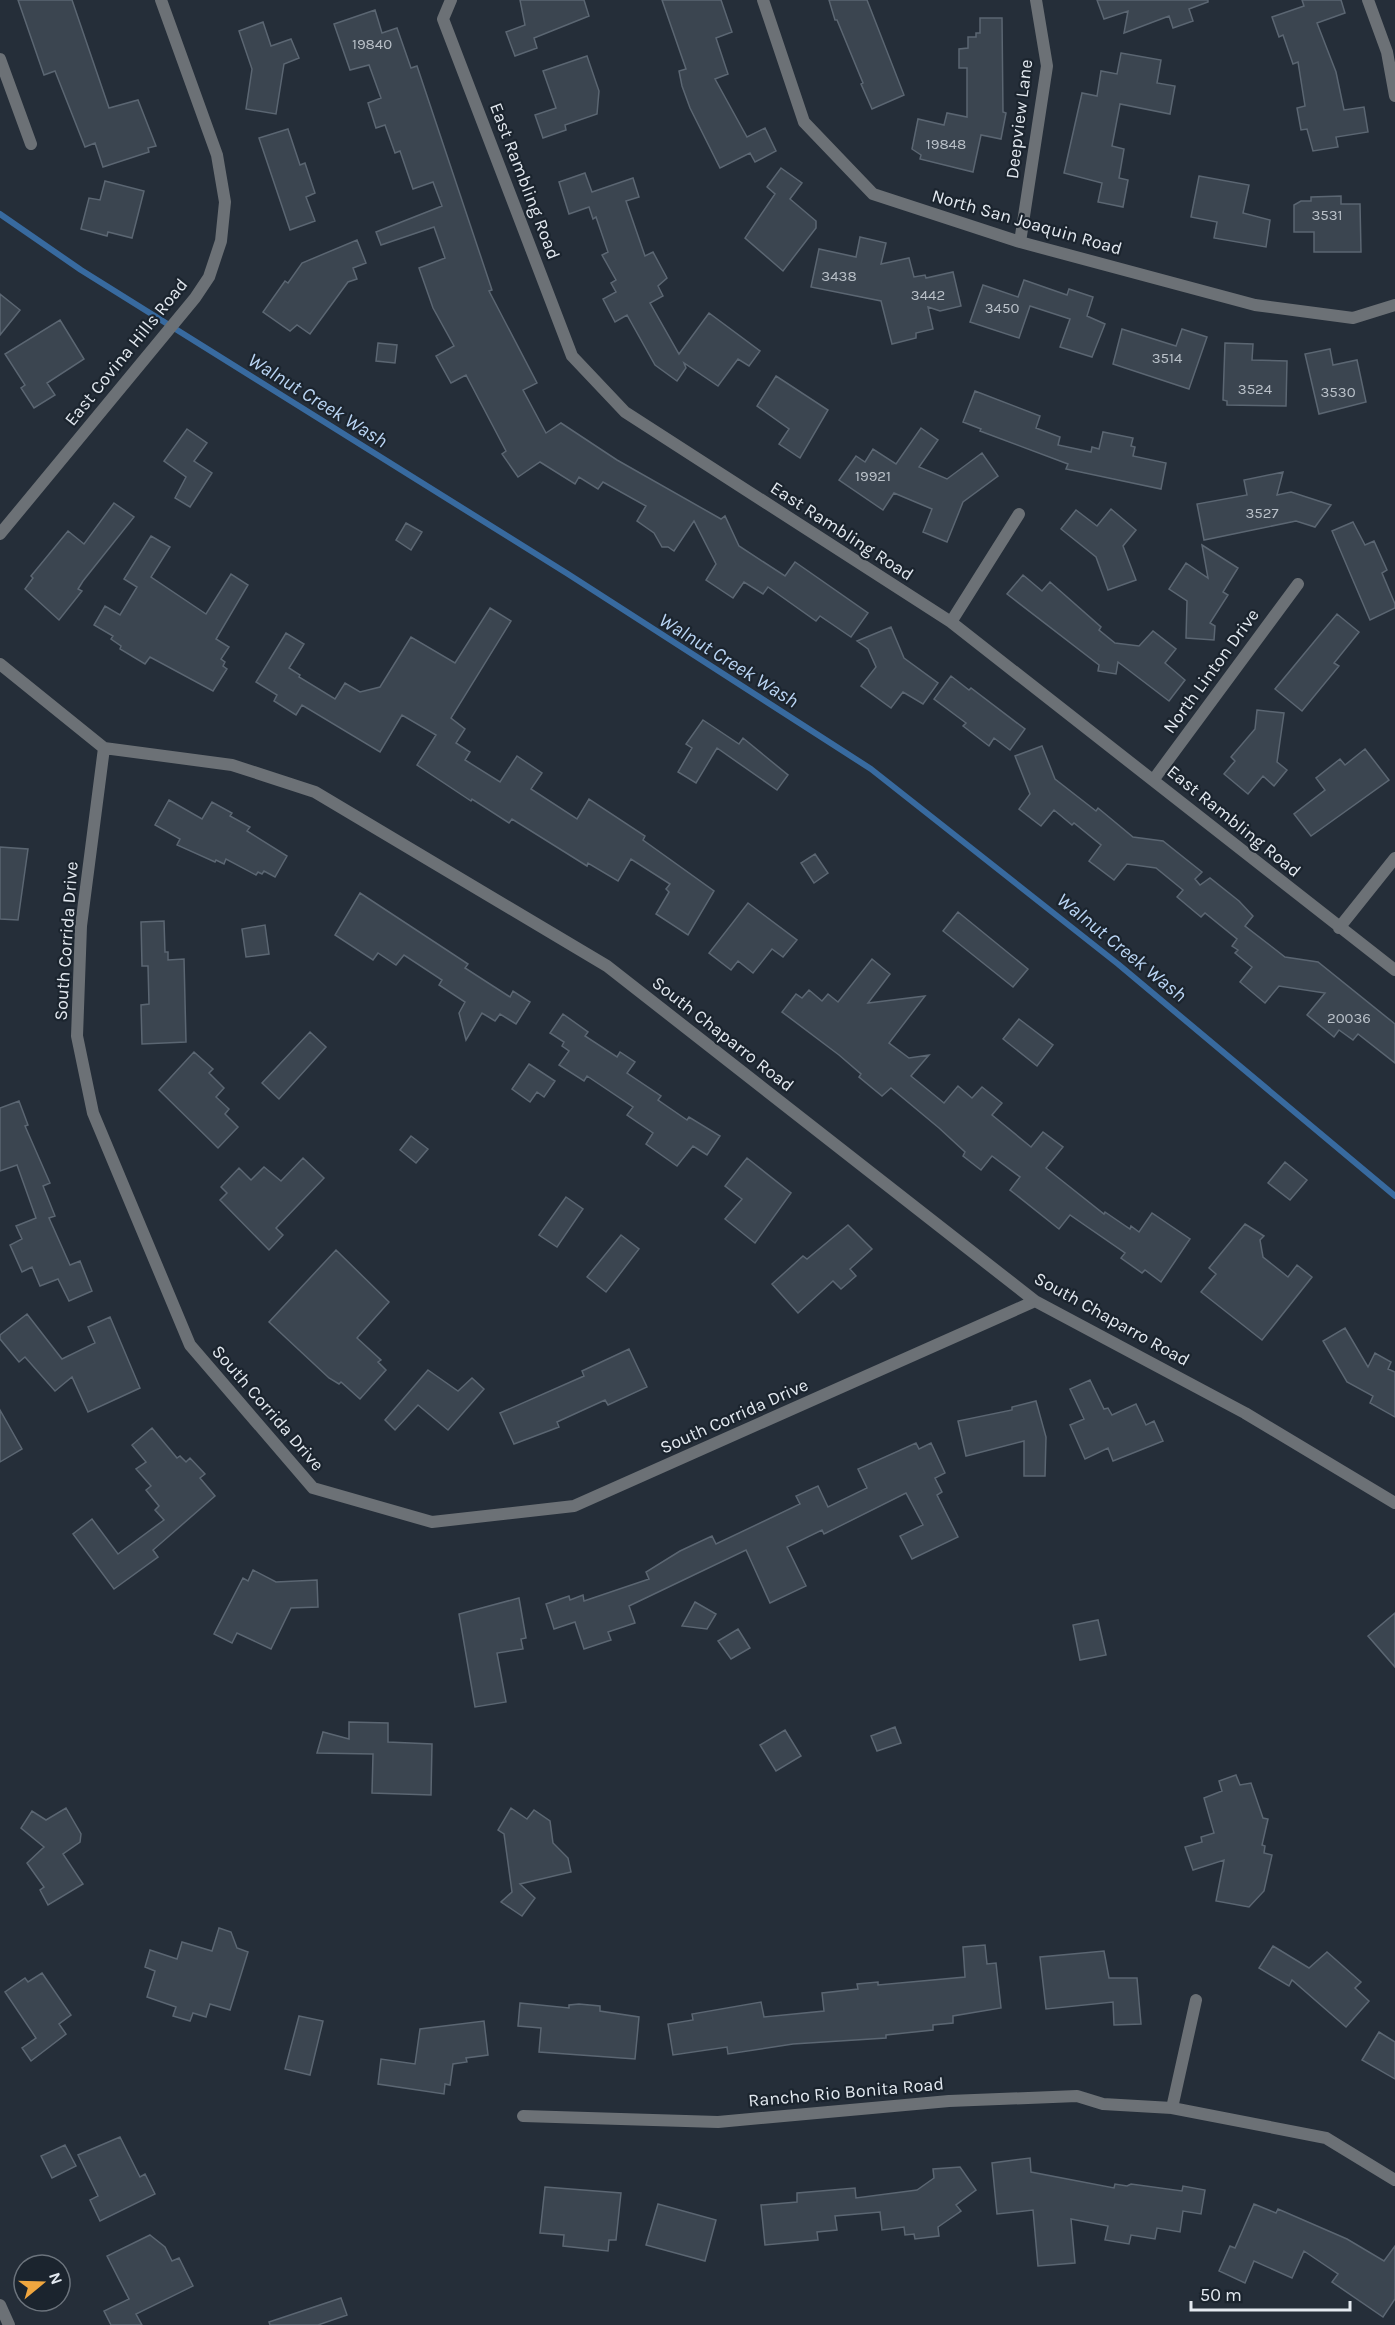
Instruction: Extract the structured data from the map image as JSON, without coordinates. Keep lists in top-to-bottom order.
{
  "streets": {
    "street": [
      "Deepview Lane",
      "East Rambling Road",
      "North San Joaquin Road",
      "East Covina Hills Road",
      "North Linton Drive",
      "South Corrida Drive",
      "South Chaparro Road",
      "Rancho Rio Bonita Road"
    ]
  },
  "crossings": [
    ["Deepview Lane", "North San Joaquin Road"],
    ["East Rambling Road", "North Linton Drive"],
    ["South Corrida Drive", "South Chaparro Road"]
  ],
  "water": ["Walnut Creek Wash"],
  "house_numbers": [
    "19840",
    "19848",
    "3531",
    "3438",
    "3442",
    "3450",
    "3514",
    "3524",
    "3530",
    "19921",
    "3527",
    "20036"
  ],
  "scale_bar": "50 m",
  "north": "right"
}
